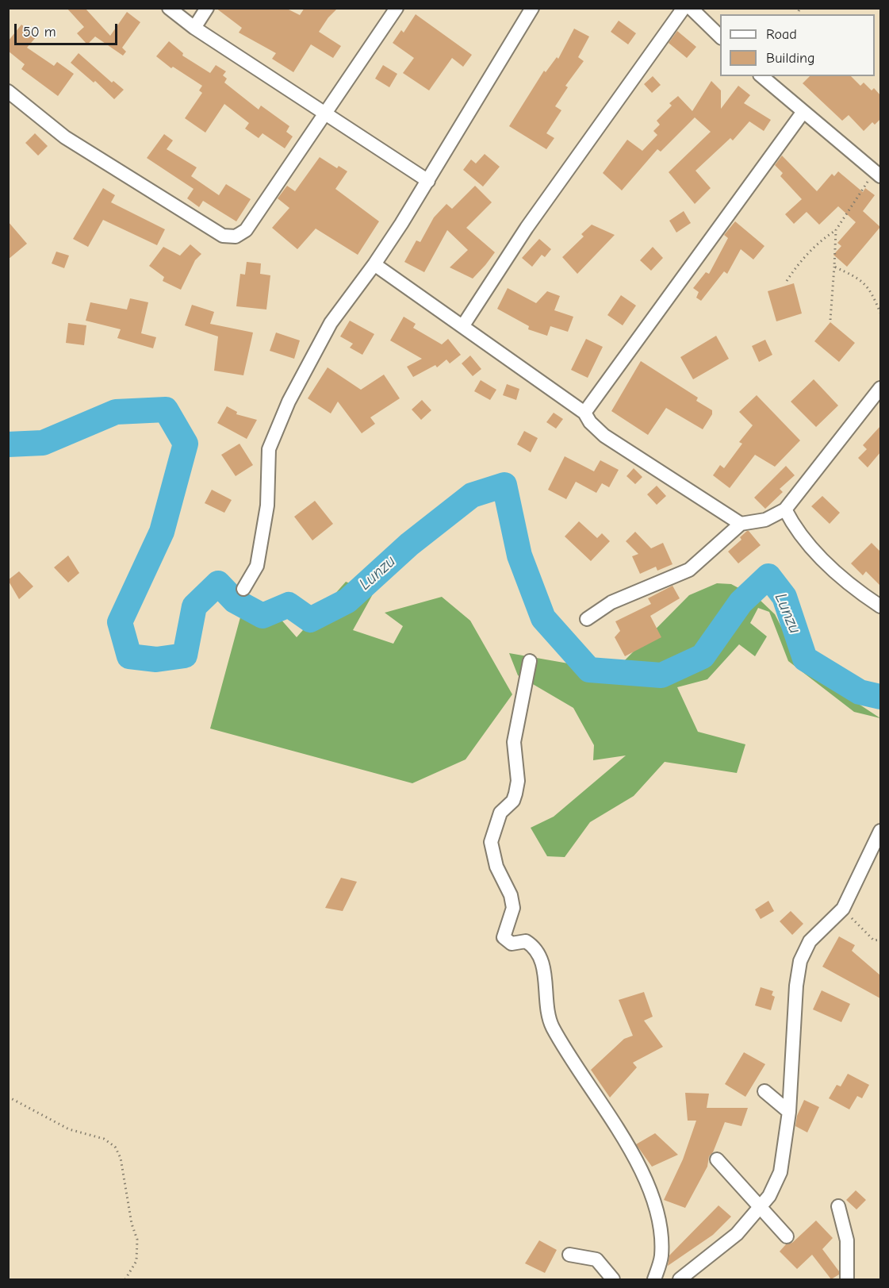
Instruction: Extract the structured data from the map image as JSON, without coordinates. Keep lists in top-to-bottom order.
{
  "water": ["Lunzu"],
  "legend": ["Road", "Building"],
  "scale_bar": "50 m"
}
